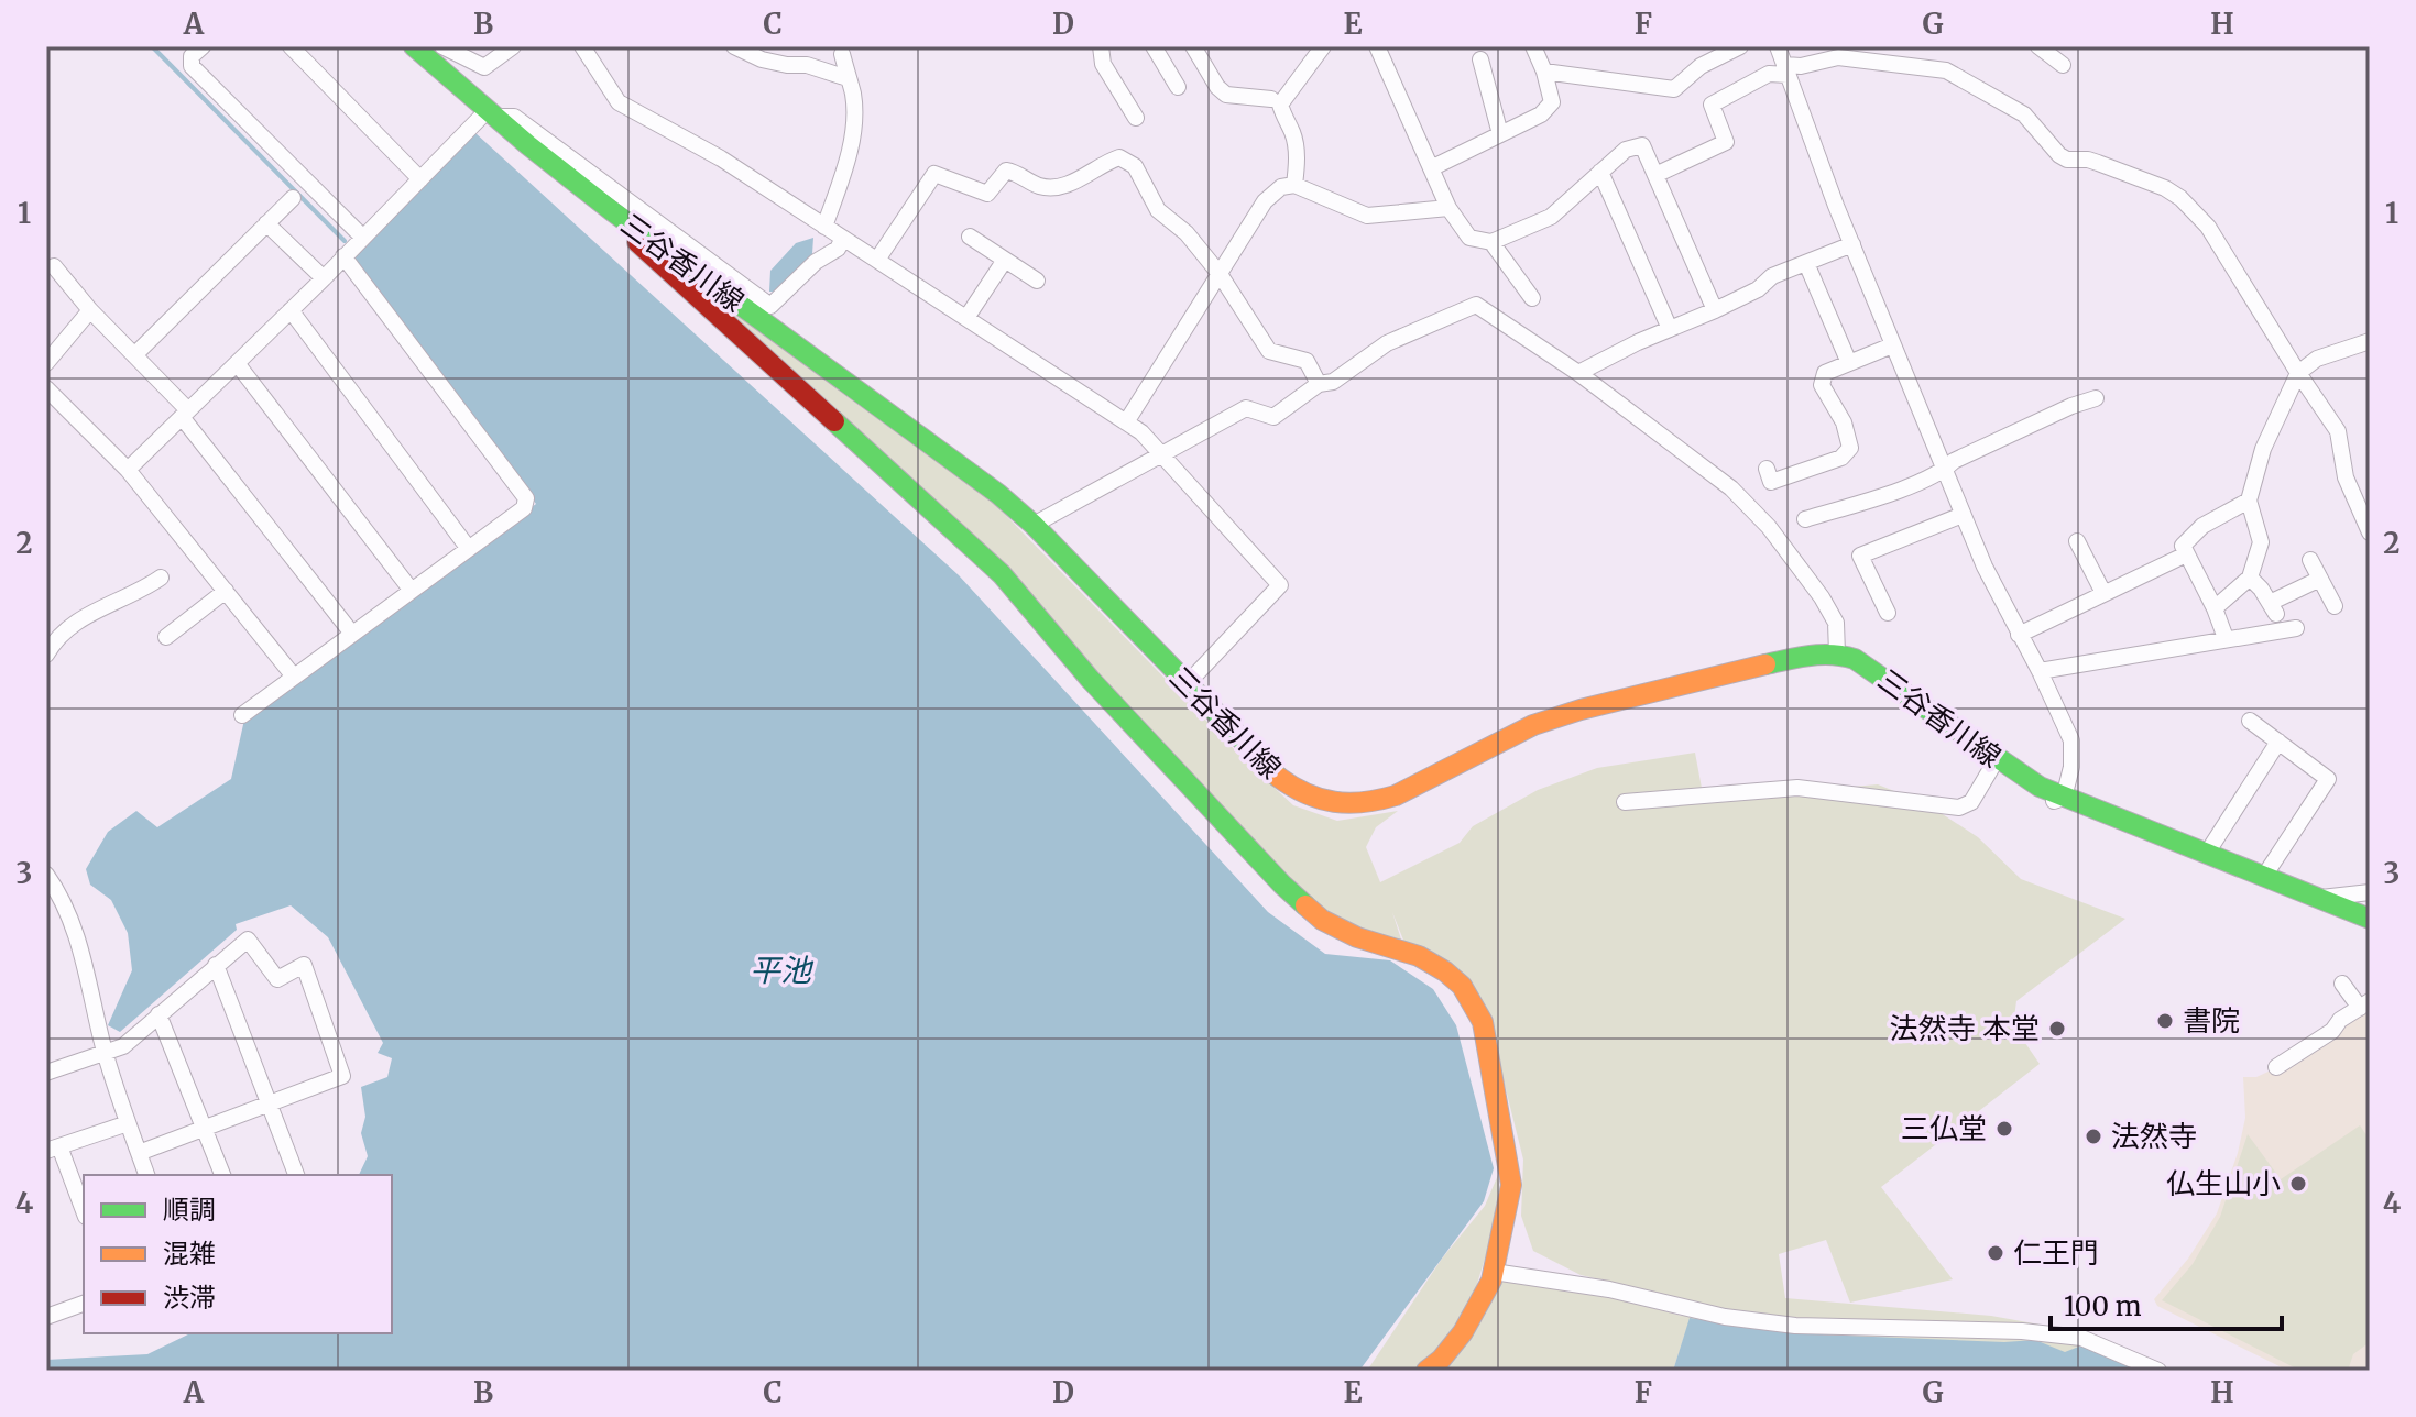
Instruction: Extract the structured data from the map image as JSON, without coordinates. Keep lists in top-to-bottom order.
{
  "streets": {
    "main road": ["三谷香川線"]
  },
  "water": ["平池"],
  "places": [
    "書院",
    "法然寺 本堂",
    "三仏堂",
    "法然寺",
    "仏生山小",
    "仁王門"
  ],
  "legend": ["順調", "混雑", "渋滞"],
  "scale_bar": "100 m",
  "grid": {
    "columns": [
      "A",
      "B",
      "C",
      "D",
      "E",
      "F",
      "G",
      "H"
    ],
    "rows": [
      "1",
      "2",
      "3",
      "4"
    ]
  }
}
